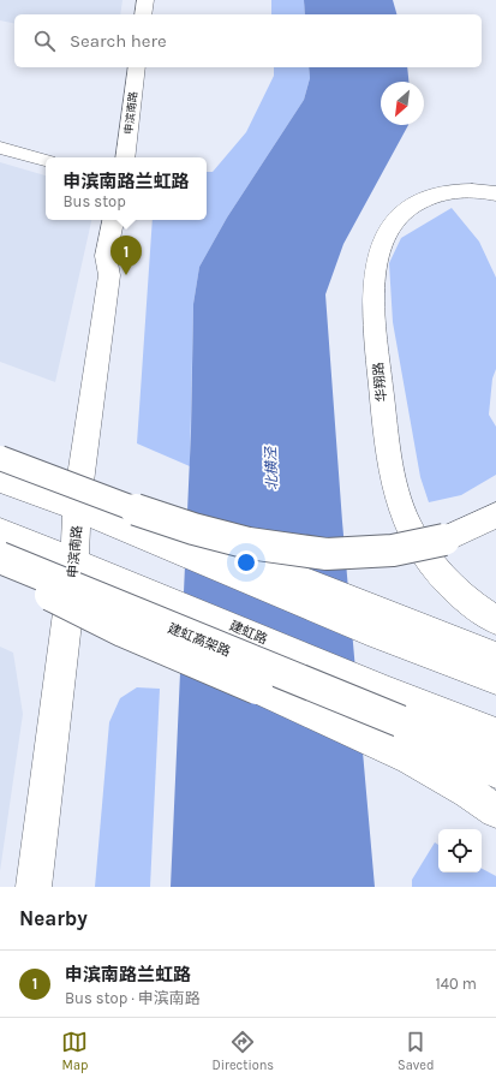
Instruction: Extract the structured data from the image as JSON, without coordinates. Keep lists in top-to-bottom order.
{
  "streets": {
    "main road": [
      "申滨南路",
      "华翔路",
      "建虹路",
      "建虹高架路"
    ]
  },
  "crossings": [
    ["申滨南路", "建虹路"],
    ["建虹路", "建虹高架路"]
  ],
  "water": ["北横泾"],
  "north": "bottom left",
  "page": {
    "search": "Search here",
    "popup": ["申滨南路兰虹路", "Bus stop"],
    "pins": "1",
    "heading": "Nearby",
    "list": [
      {
        "mark": "1",
        "name": "申滨南路兰虹路",
        "note": "Bus stop · 申滨南路",
        "value": "140 m"
      }
    ],
    "nav": ["Map", "Directions", "Saved"]
  }
}
